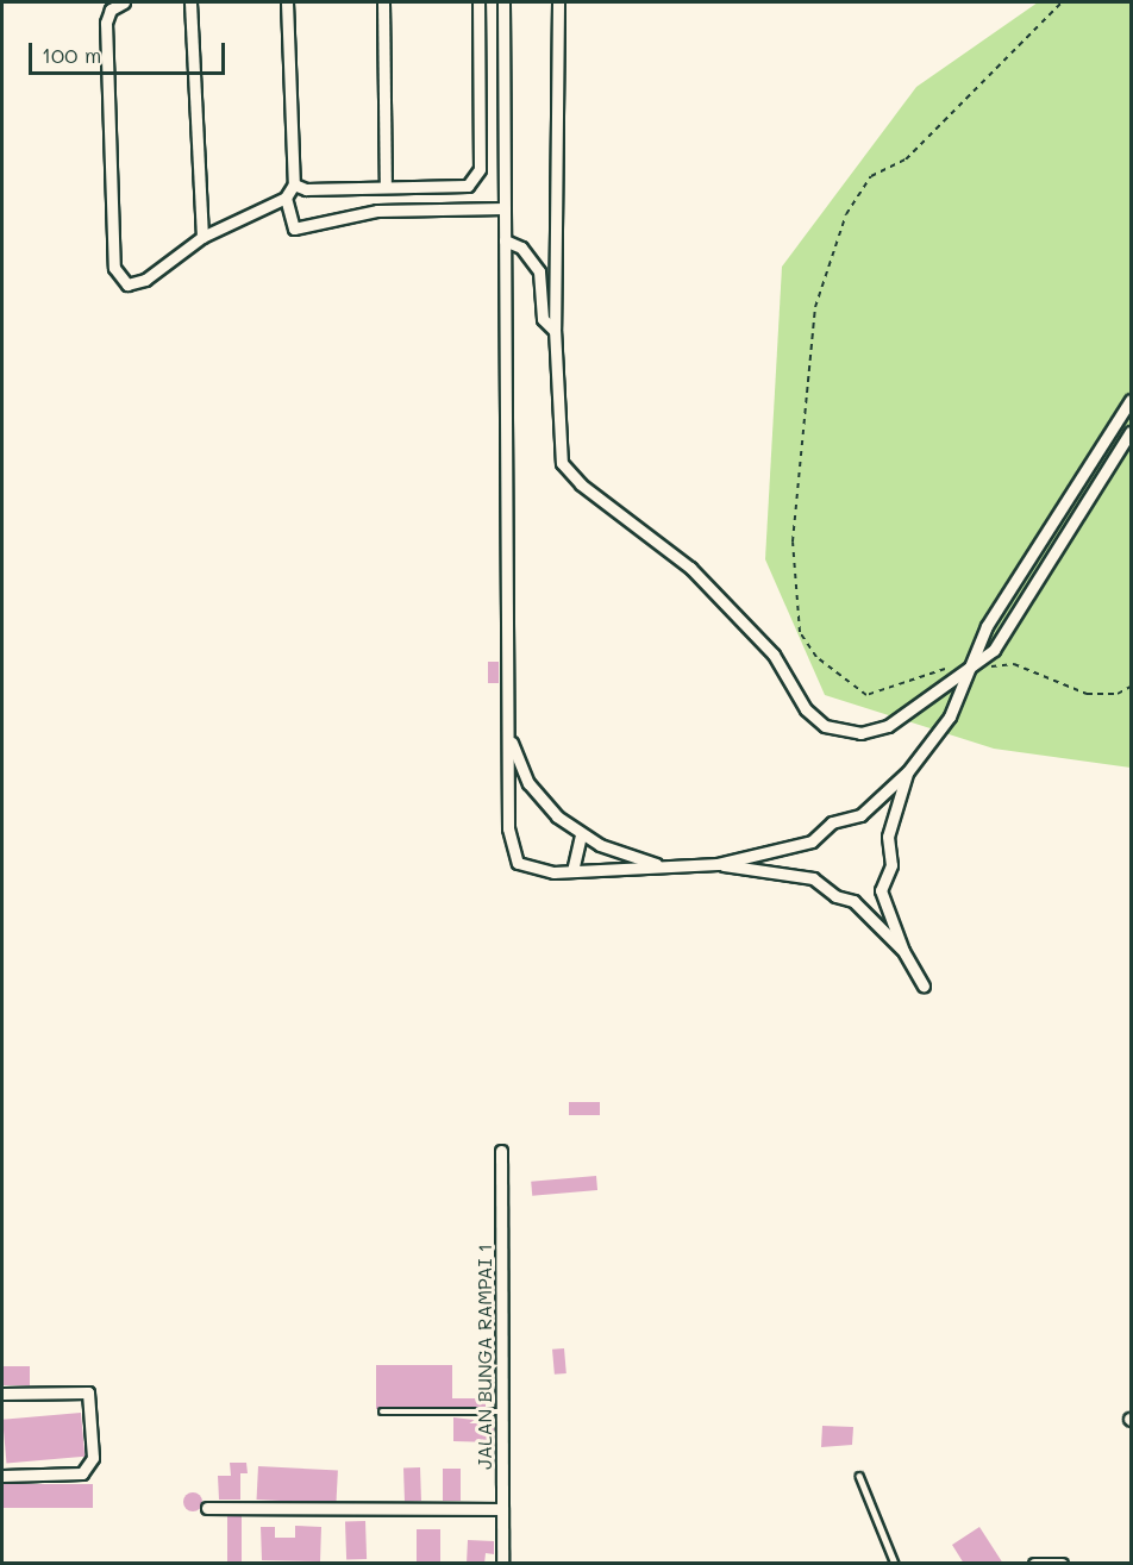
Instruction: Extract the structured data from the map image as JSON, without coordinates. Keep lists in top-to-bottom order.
{
  "streets": {
    "street": ["JALAN BUNGA RAMPAI 1"]
  },
  "scale_bar": "100 m"
}
